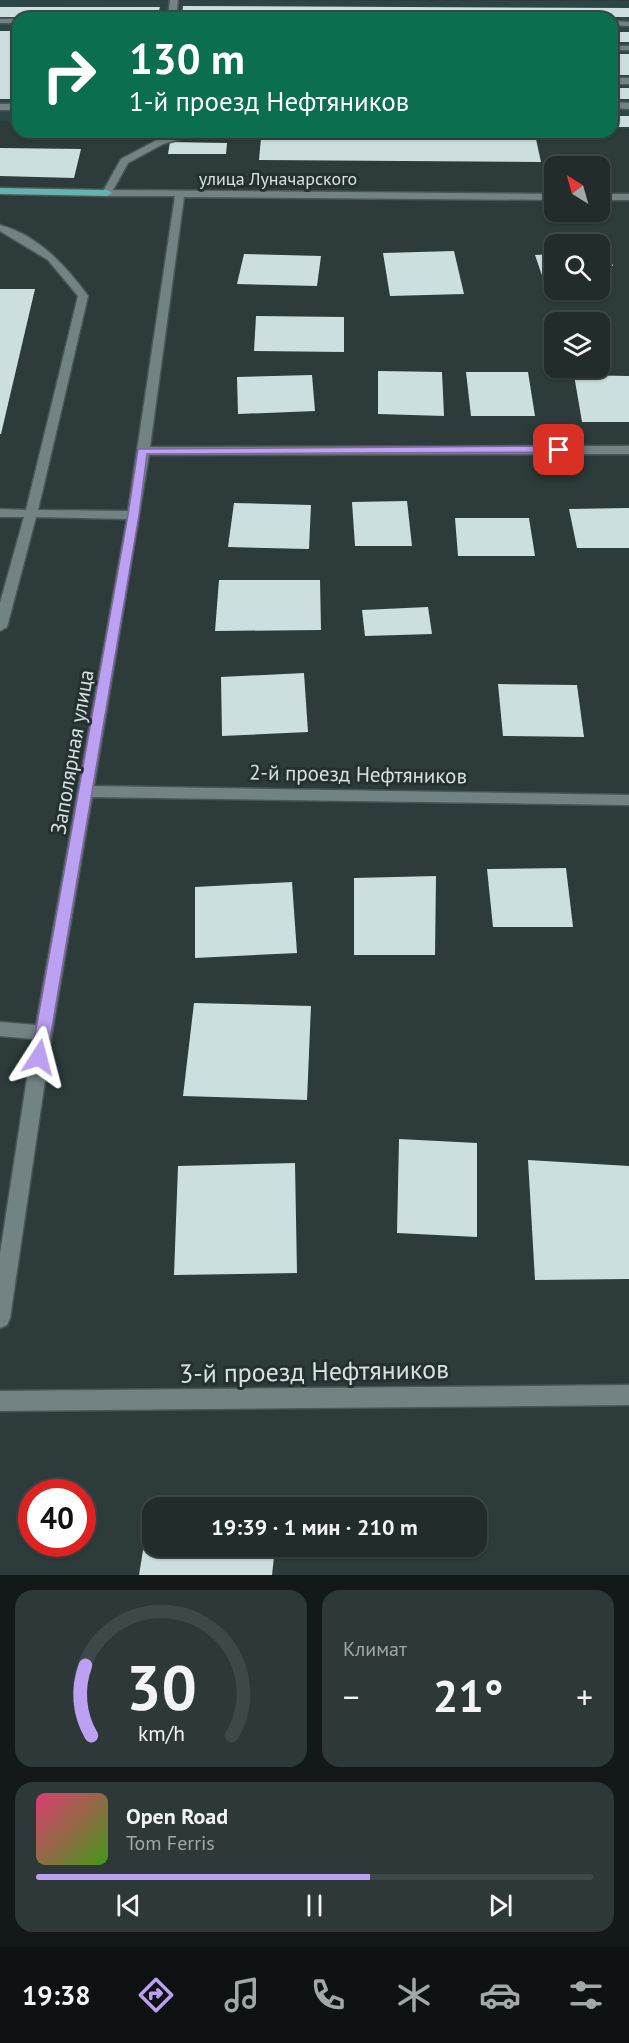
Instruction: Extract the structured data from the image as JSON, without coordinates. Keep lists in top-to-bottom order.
{
  "streets": {
    "main road": ["улица Луначарского"],
    "street": ["Заполярная улица", "2-й проезд Нефтяников", "3-й проезд Нефтяников"]
  },
  "crossings": [
    ["улица Луначарского", "Заполярная улица"],
    ["Заполярная улица", "2-й проезд Нефтяников"]
  ],
  "north": "top left",
  "page": {
    "turn": ["130 m", "1-й проезд Нефтяников"],
    "limit": "40",
    "trip": "19:39 · 1 мин · 210 m",
    "tile": "Климат",
    "heat": ["−", "21°", "+"],
    "song": ["Open Road", "Tom Ferris"],
    "tabs": "19:38",
    "gauge": ["30", "km/h"]
  }
}
